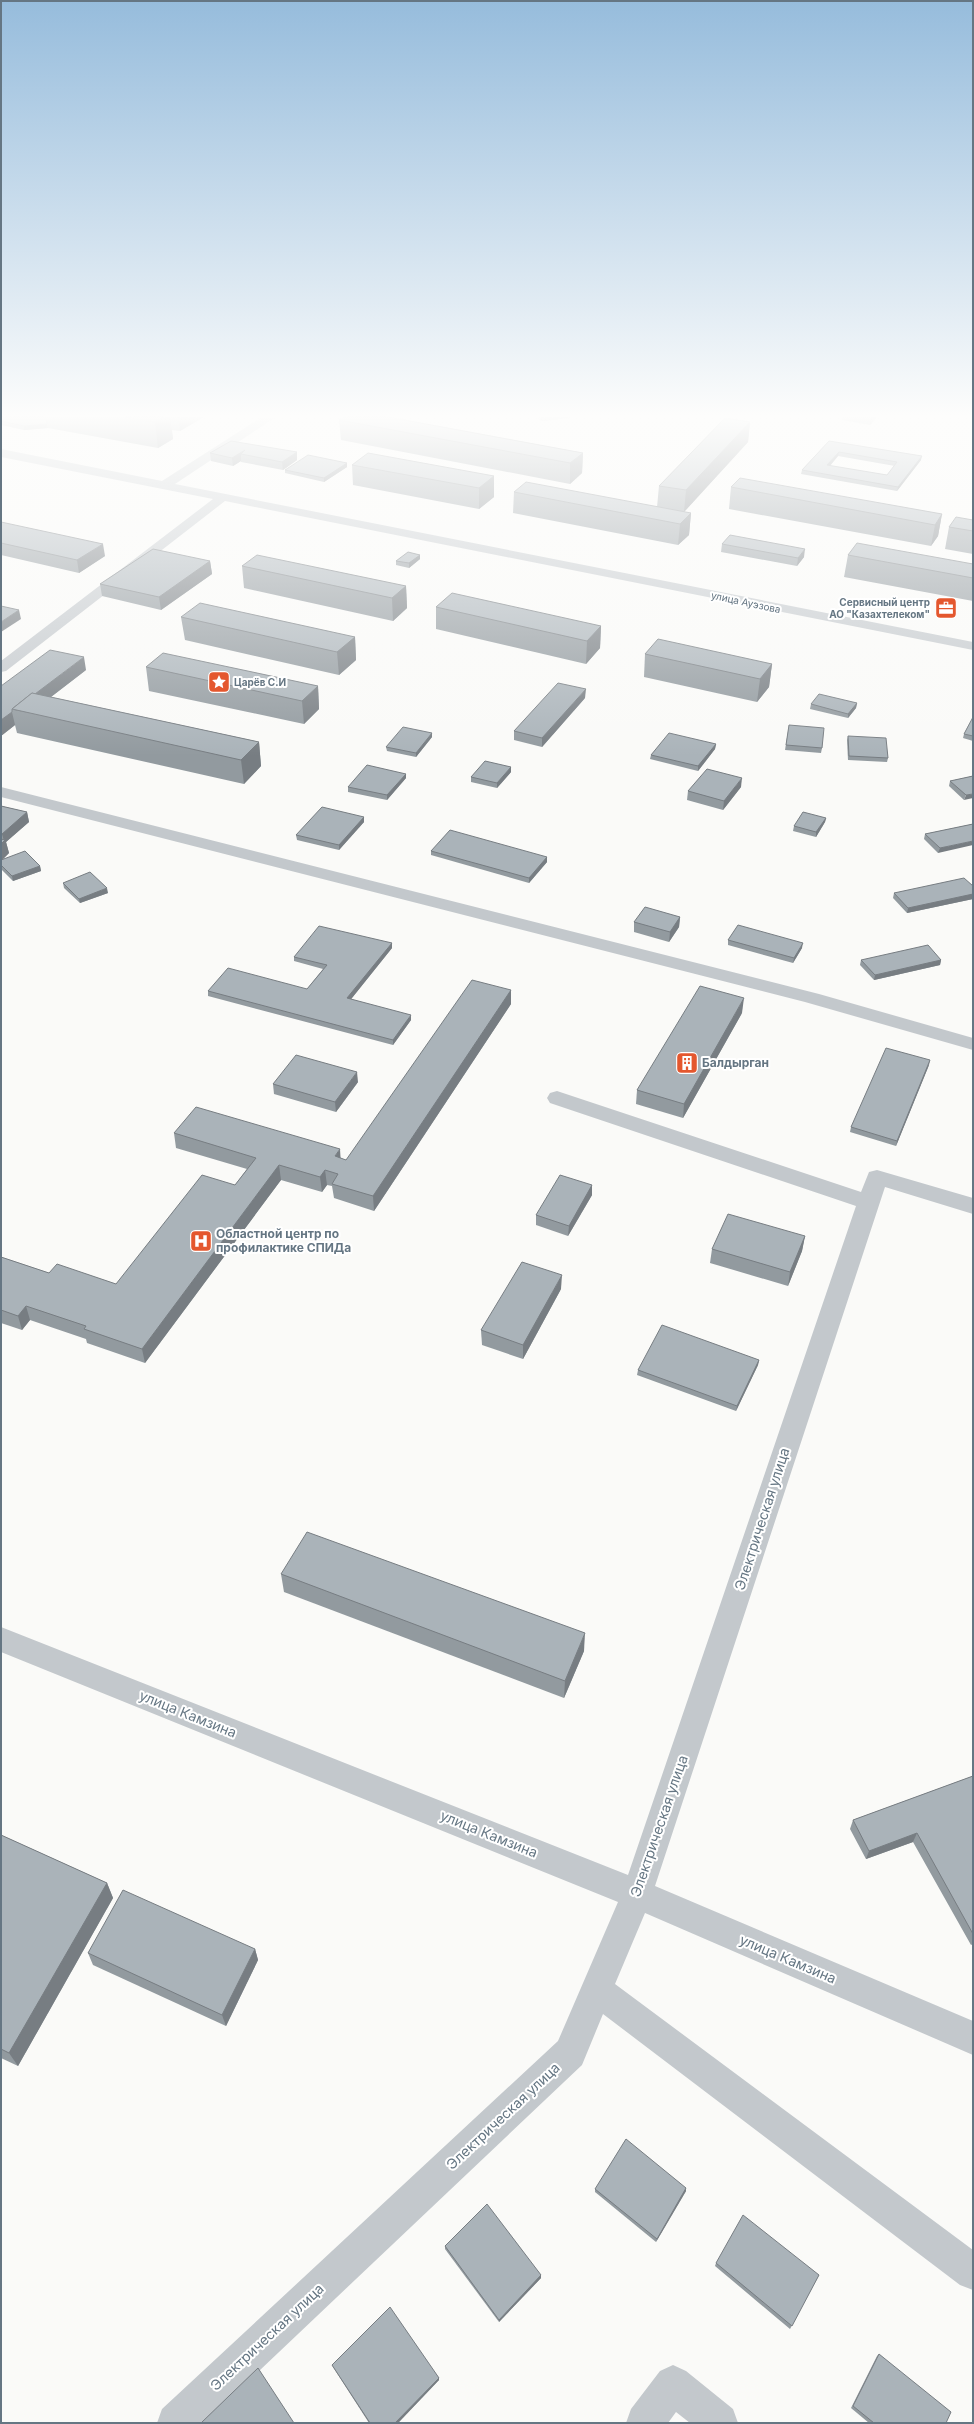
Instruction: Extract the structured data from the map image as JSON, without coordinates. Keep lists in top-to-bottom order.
{
  "streets": {
    "street": ["улица Ауэзова", "Электрическая улица", "улица Камзина"]
  },
  "crossings": [
    ["Электрическая улица", "улица Камзина"]
  ],
  "places": {
    "office": ["Сервисный центр АО \"Казахтелеком\""],
    "place": ["Царёв С.И"],
    "building": ["Балдырган"],
    "hospital": ["Областной центр по профилактике СПИДа"]
  }
}
